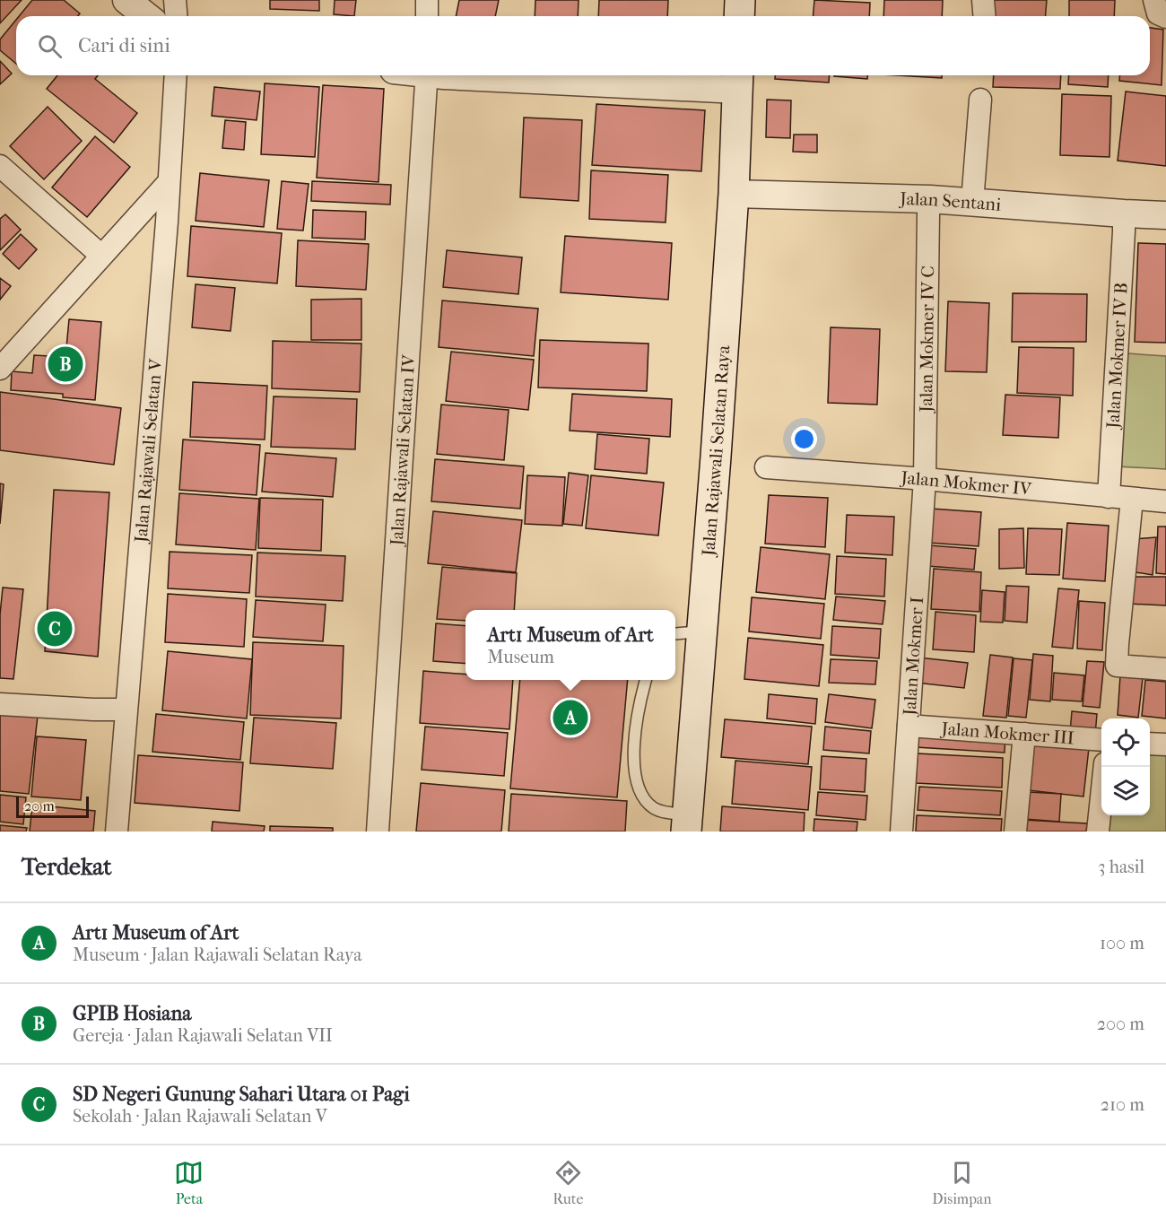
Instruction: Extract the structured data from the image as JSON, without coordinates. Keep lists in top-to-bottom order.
{
  "streets": {
    "main road": ["Jalan Rajawali Selatan Raya"],
    "street": [
      "Jalan Sentani",
      "Jalan Mokmer IV C",
      "Jalan Mokmer IV B",
      "Jalan Rajawali Selatan V",
      "Jalan Rajawali Selatan IV",
      "Jalan Mokmer IV",
      "Jalan Mokmer I",
      "Jalan Mokmer III"
    ]
  },
  "crossings": [
    ["Jalan Sentani", "Jalan Mokmer IV C"],
    ["Jalan Sentani", "Jalan Mokmer IV B"],
    ["Jalan Sentani", "Jalan Rajawali Selatan Raya"],
    ["Jalan Mokmer IV C", "Jalan Mokmer IV"],
    ["Jalan Mokmer IV C", "Jalan Mokmer I"],
    ["Jalan Mokmer IV B", "Jalan Mokmer IV"],
    ["Jalan Mokmer IV", "Jalan Mokmer I"],
    ["Jalan Mokmer I", "Jalan Mokmer III"]
  ],
  "scale_bar": "20 m",
  "page": {
    "search": "Cari di sini",
    "pins": ["B", "C", "A"],
    "popup": ["Art1 Museum of Art", "Museum"],
    "scale": "20 m",
    "heading": ["Terdekat", "3 hasil"],
    "list": [
      {
        "mark": "A",
        "name": "Art1 Museum of Art",
        "note": "Museum · Jalan Rajawali Selatan Raya",
        "value": "100 m"
      },
      {
        "mark": "B",
        "name": "GPIB Hosiana",
        "note": "Gereja · Jalan Rajawali Selatan VII",
        "value": "200 m"
      },
      {
        "mark": "C",
        "name": "SD Negeri Gunung Sahari Utara 01 Pagi",
        "note": "Sekolah · Jalan Rajawali Selatan V",
        "value": "210 m"
      }
    ],
    "nav": ["Peta", "Rute", "Disimpan"]
  }
}
